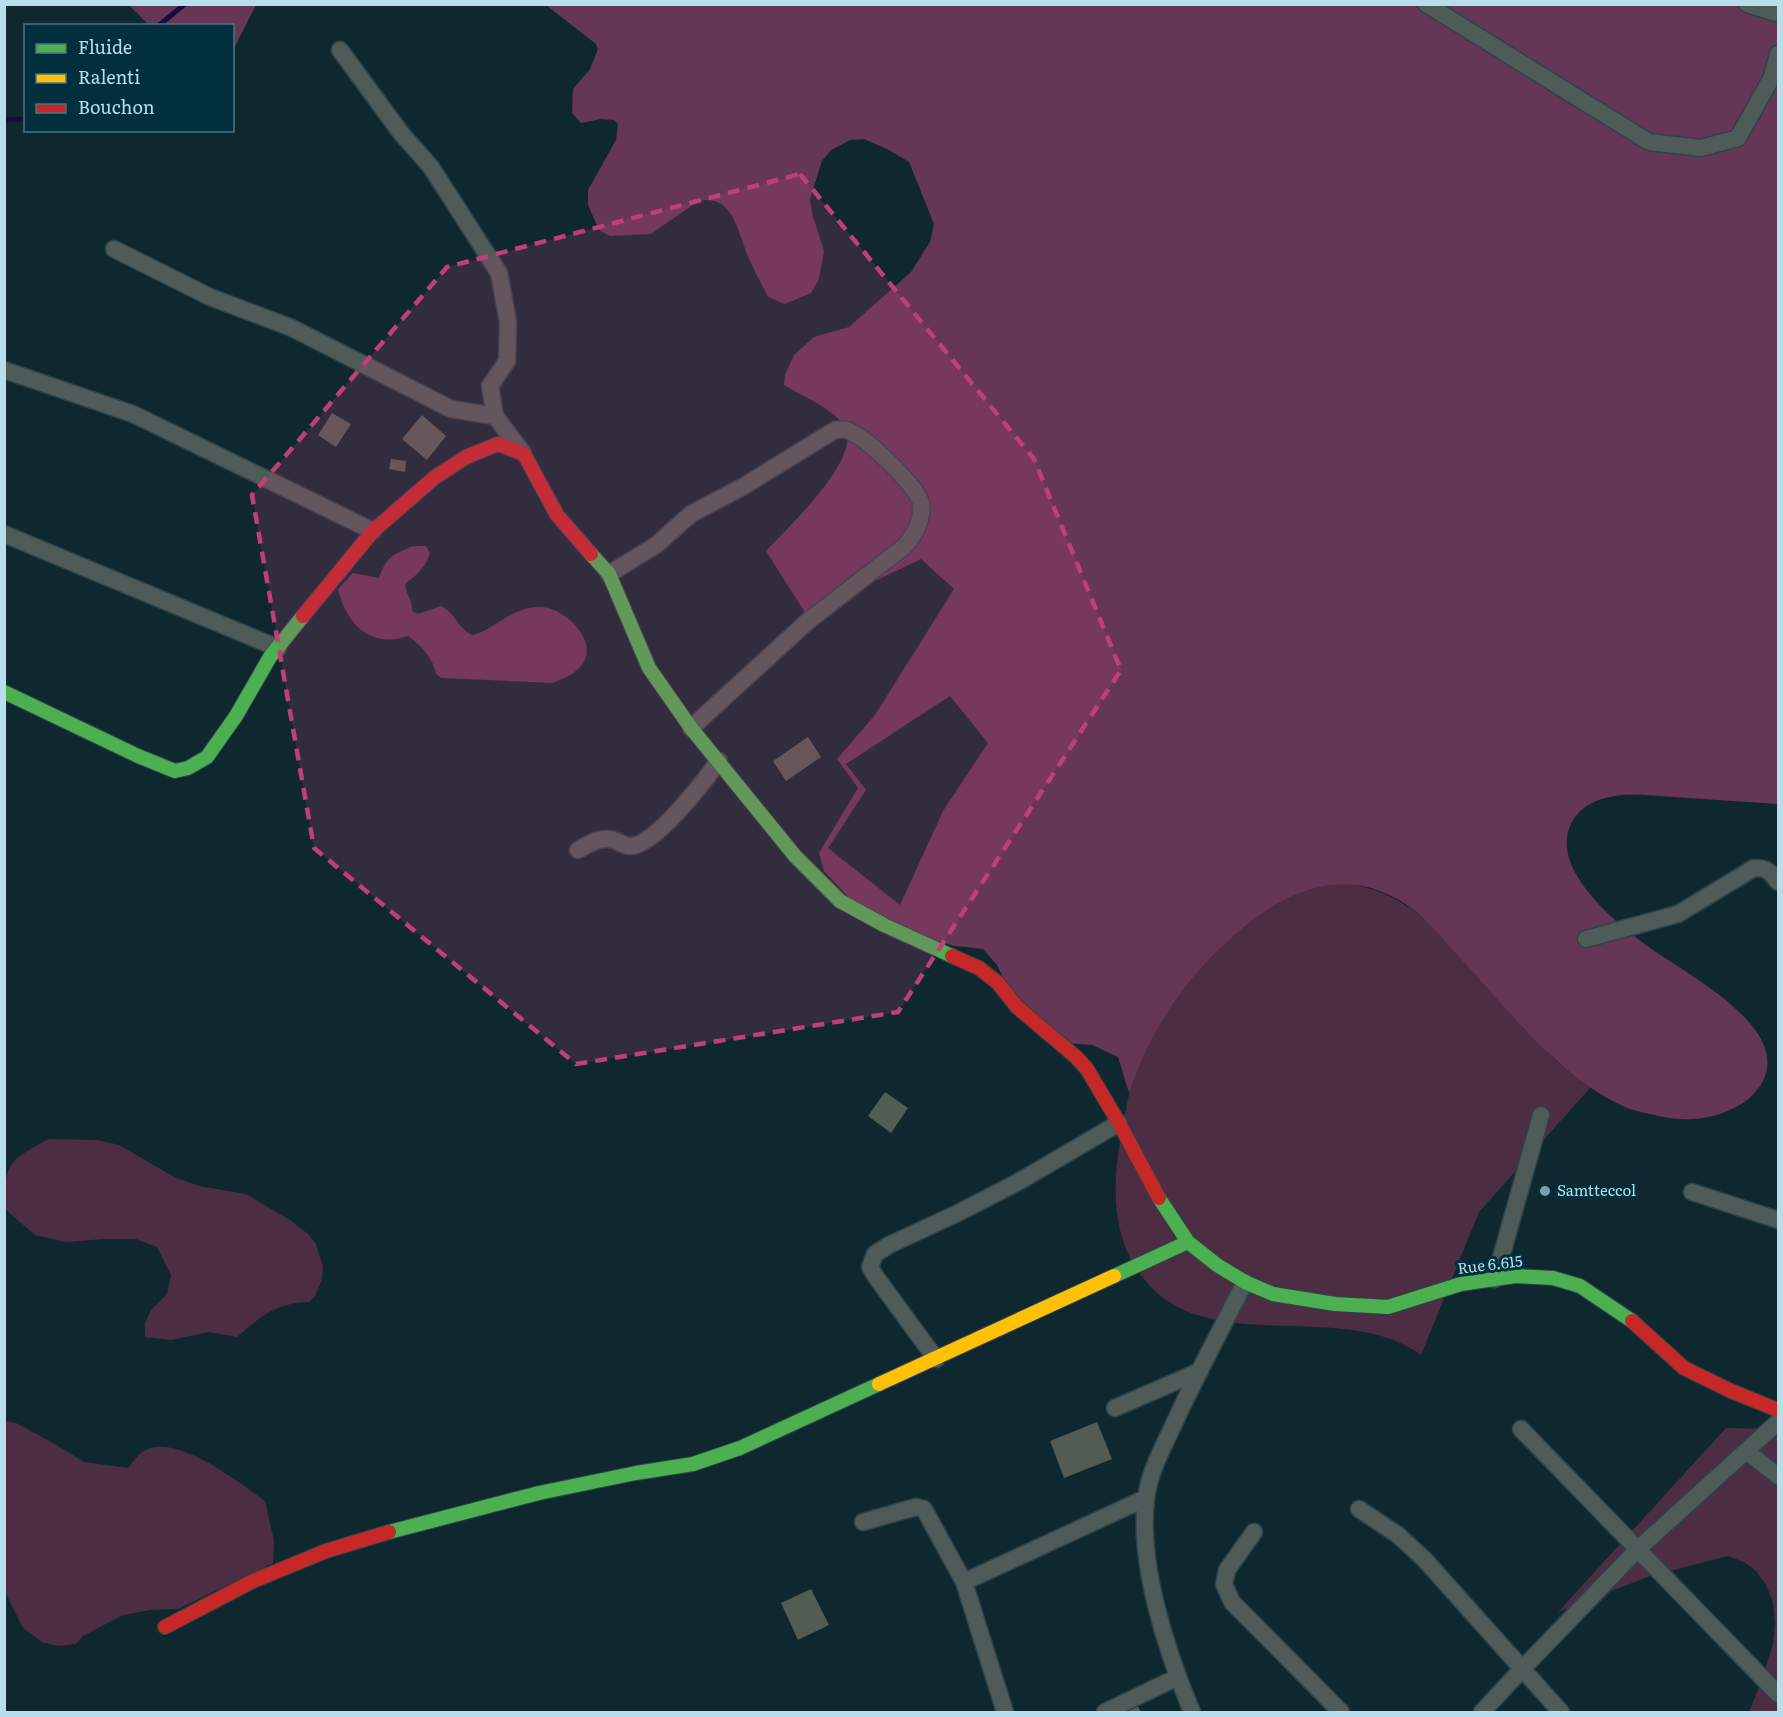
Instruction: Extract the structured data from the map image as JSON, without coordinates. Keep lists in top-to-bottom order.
{
  "streets": {
    "street": ["Rue 6.615"]
  },
  "places": ["Samtteccol"],
  "legend": ["Fluide", "Ralenti", "Bouchon"]
}
